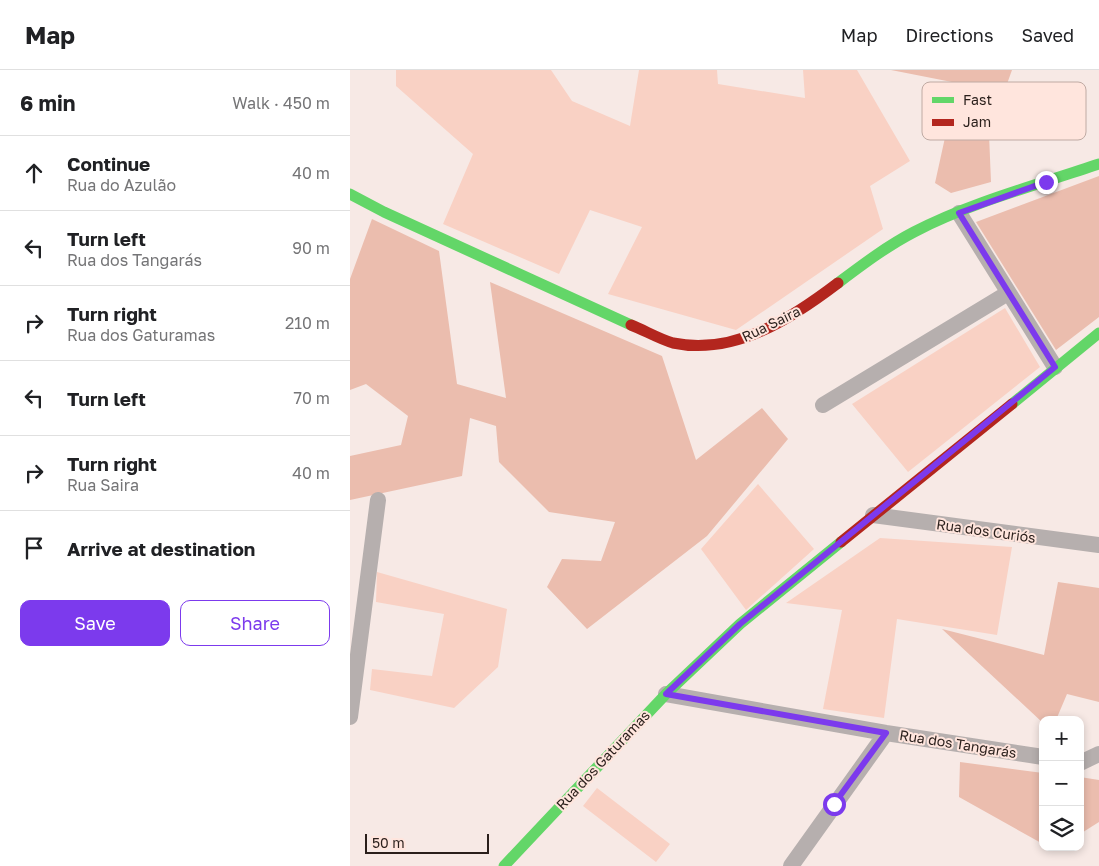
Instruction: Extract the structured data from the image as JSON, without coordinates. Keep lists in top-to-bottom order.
{
  "streets": {
    "street": [
      "Rua Saira",
      "Rua dos Curiós",
      "Rua dos Tangarás",
      "Rua dos Gaturamas"
    ]
  },
  "crossings": [
    ["Rua dos Curiós", "Rua dos Gaturamas"],
    ["Rua dos Tangarás", "Rua dos Gaturamas"]
  ],
  "legend": ["Fast", "Jam"],
  "scale_bar": "50 m",
  "page": {
    "header": "Map",
    "nav": ["Map", "Directions", "Saved"],
    "heading": ["6 min", "Walk · 450 m"],
    "list": [
      ["Continue", "Rua do Azulão", "40 m"],
      ["Turn left", "Rua dos Tangarás", "90 m"],
      ["Turn right", "Rua dos Gaturamas", "210 m"],
      ["Turn left", "70 m"],
      ["Turn right", "Rua Saira", "40 m"],
      "Arrive at destination"
    ],
    "buttons": ["Save", "Share"],
    "map_buttons": ["+", "−"],
    "scale": "50 m"
  }
}
